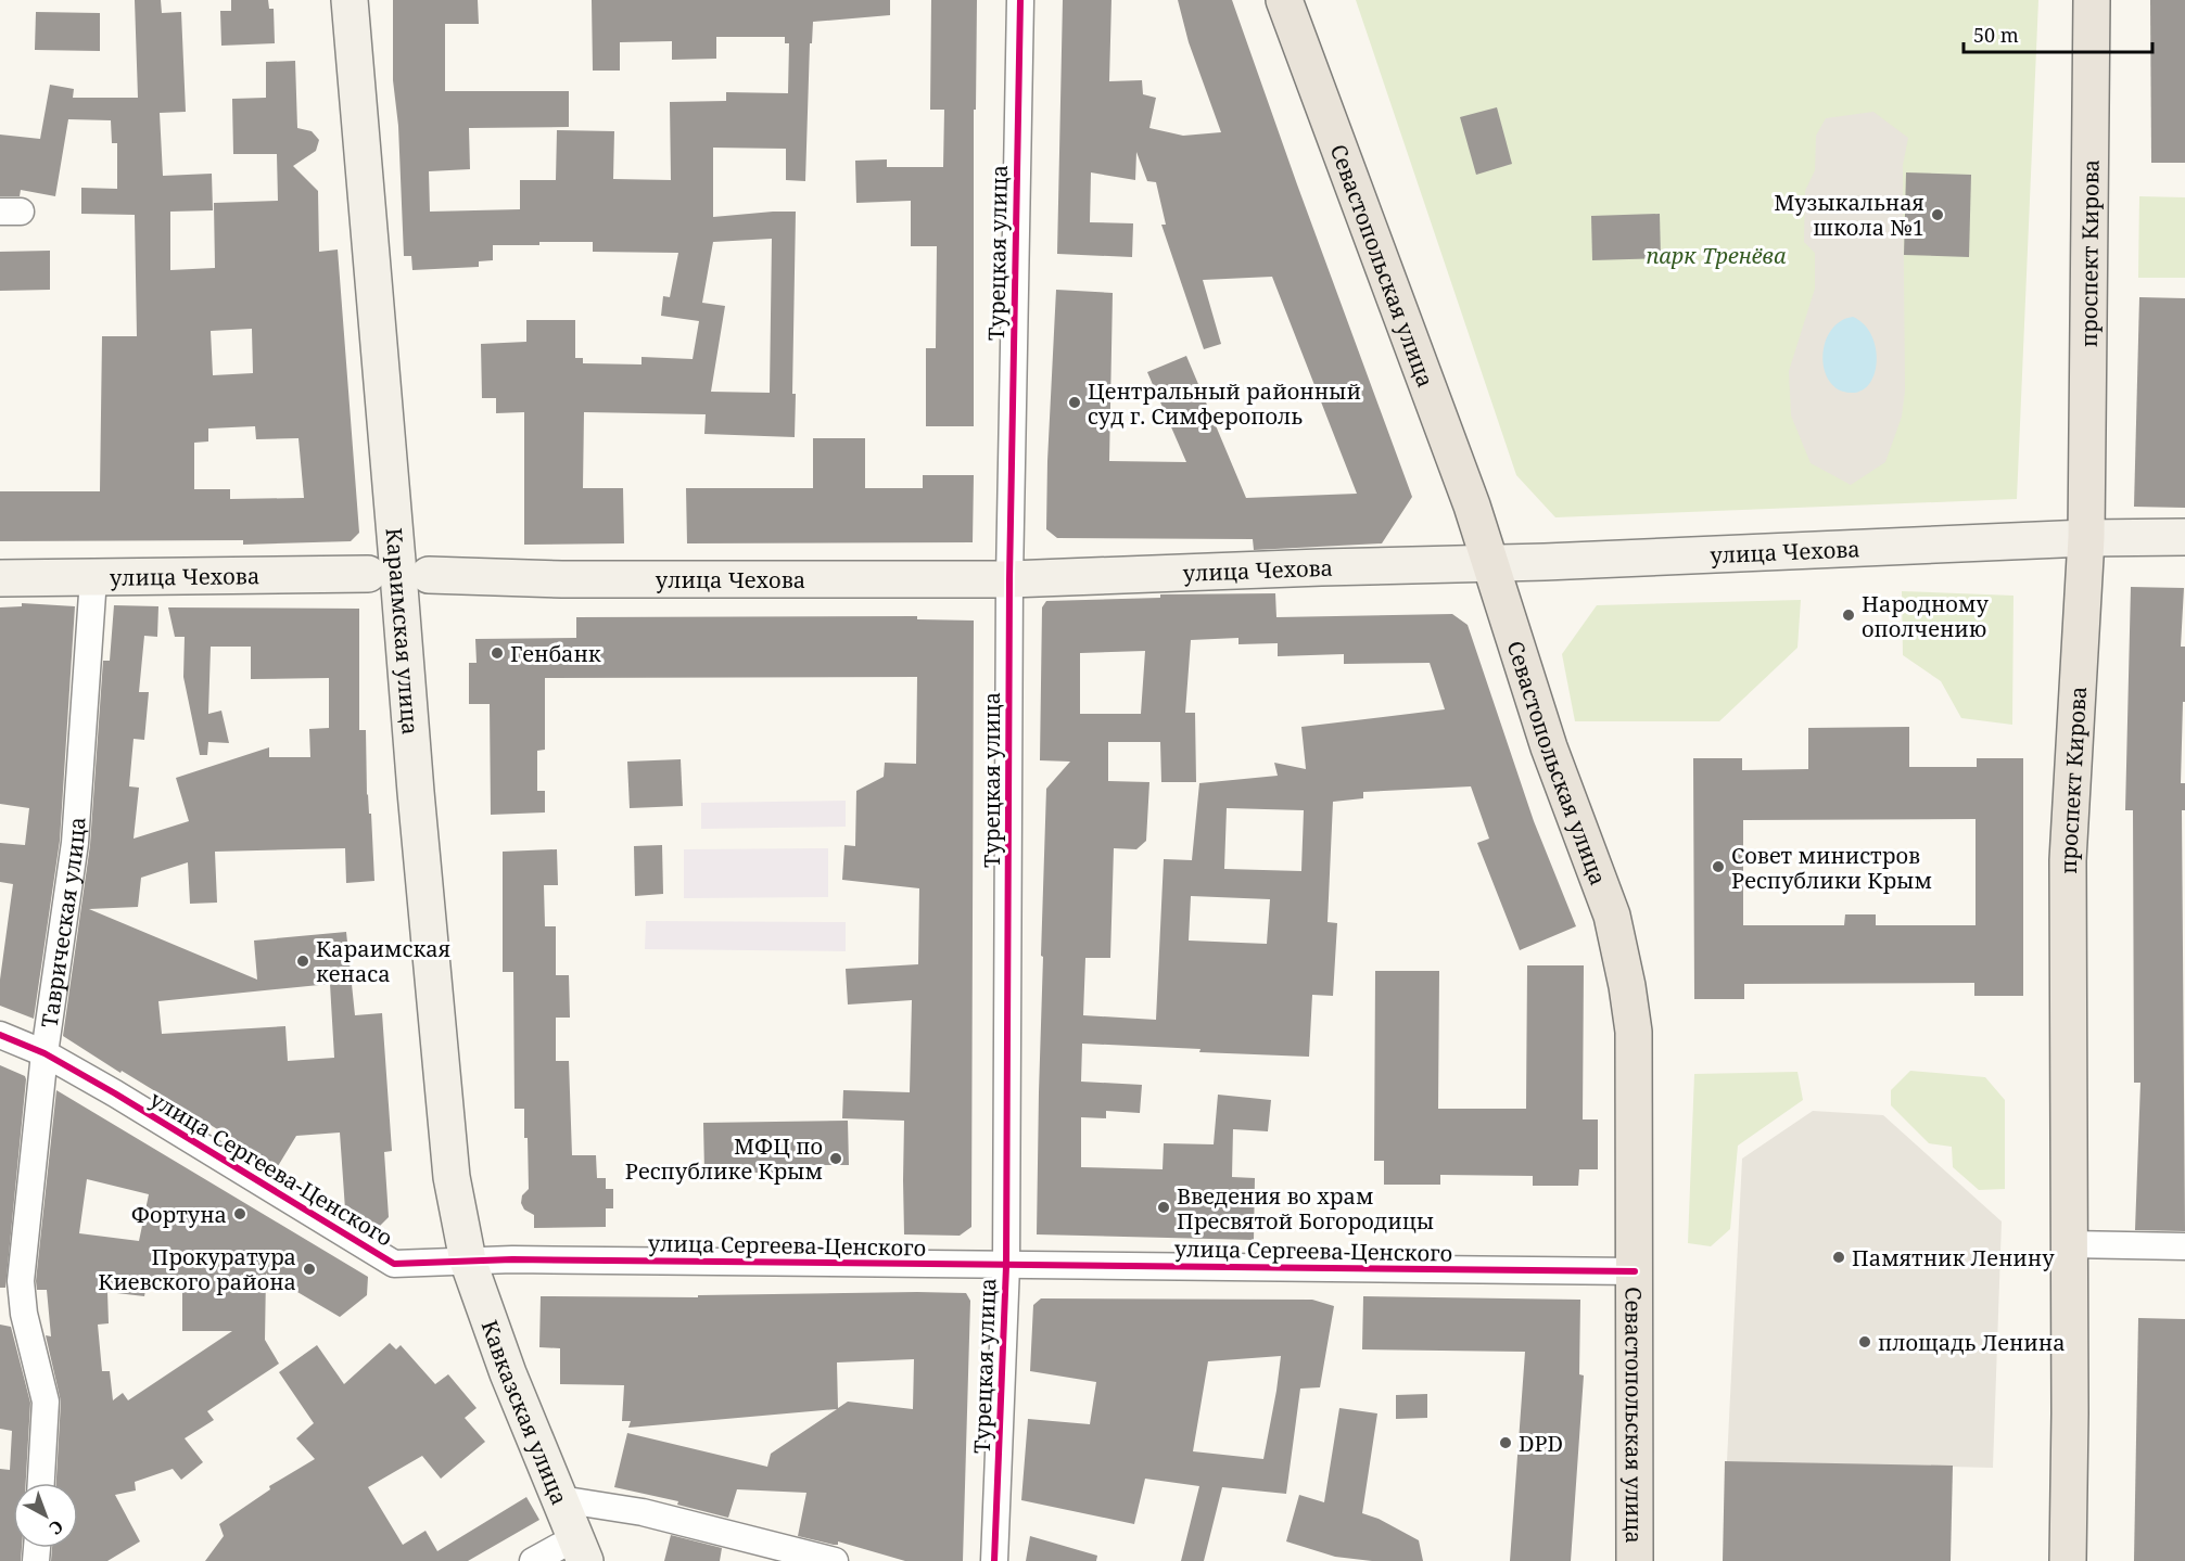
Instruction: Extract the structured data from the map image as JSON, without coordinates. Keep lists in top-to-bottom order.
{
  "streets": {
    "main road": [
      "проспект Кирова",
      "Севастопольская улица",
      "улица Чехова",
      "Караимская улица",
      "Кавказская улица"
    ],
    "street": ["Турецкая улица", "Таврическая улица", "улица Сергеева-Ценского"]
  },
  "crossings": [
    ["Турецкая улица", "улица Чехова"],
    ["Турецкая улица", "улица Сергеева-Ценского"],
    ["проспект Кирова", "улица Чехова"],
    ["Севастопольская улица", "улица Чехова"],
    ["Севастопольская улица", "улица Сергеева-Ценского"],
    ["улица Чехова", "Таврическая улица"],
    ["Караимская улица", "улица Сергеева-Ценского"],
    ["Караимская улица", "Кавказская улица"],
    ["Таврическая улица", "улица Сергеева-Ценского"],
    ["улица Сергеева-Ценского", "Кавказская улица"]
  ],
  "parks": ["парк Тренёва"],
  "places": [
    "Музыкальная школа №1",
    "Центральный районный суд г. Симферополь",
    "Народному ополчению",
    "Генбанк",
    "Совет министров Республики Крым",
    "Караимская кенаса",
    "МФЦ по Республике Крым",
    "Введения во храм Пресвятой Богородицы",
    "Фортуна",
    "Памятник Ленину",
    "Прокуратура Киевского района",
    "площадь Ленина",
    "DPD"
  ],
  "scale_bar": "50 m",
  "north": "bottom right"
}
